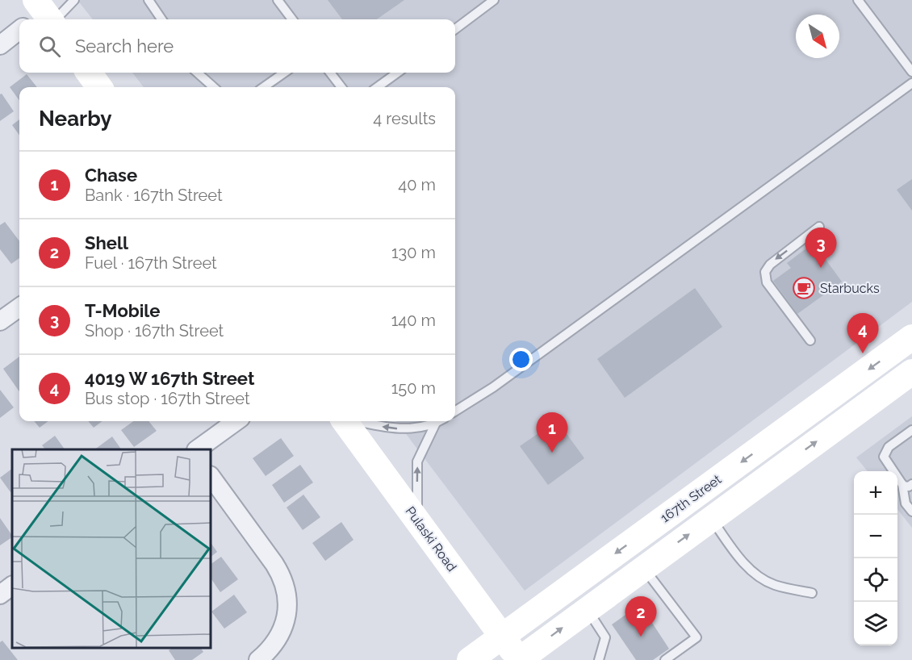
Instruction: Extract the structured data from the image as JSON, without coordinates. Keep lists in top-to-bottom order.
{
  "streets": {
    "main road": ["167th Street", "Pulaski Road"]
  },
  "crossings": [
    ["167th Street", "Pulaski Road"]
  ],
  "places": {
    "cafe": ["Starbucks"]
  },
  "north": "bottom right",
  "page": {
    "search": "Search here",
    "heading": ["Nearby", "4 results"],
    "list": [
      {
        "mark": "1",
        "name": "Chase",
        "note": "Bank · 167th Street",
        "value": "40 m"
      },
      {
        "mark": "2",
        "name": "Shell",
        "note": "Fuel · 167th Street",
        "value": "130 m"
      },
      {
        "mark": "3",
        "name": "T-Mobile",
        "note": "Shop · 167th Street",
        "value": "140 m"
      },
      {
        "mark": "4",
        "name": "4019 W 167th Street",
        "note": "Bus stop · 167th Street",
        "value": "150 m"
      }
    ],
    "pins": [
      "3",
      "4",
      "1",
      "2"
    ],
    "map_buttons": ["+", "−"]
  }
}
